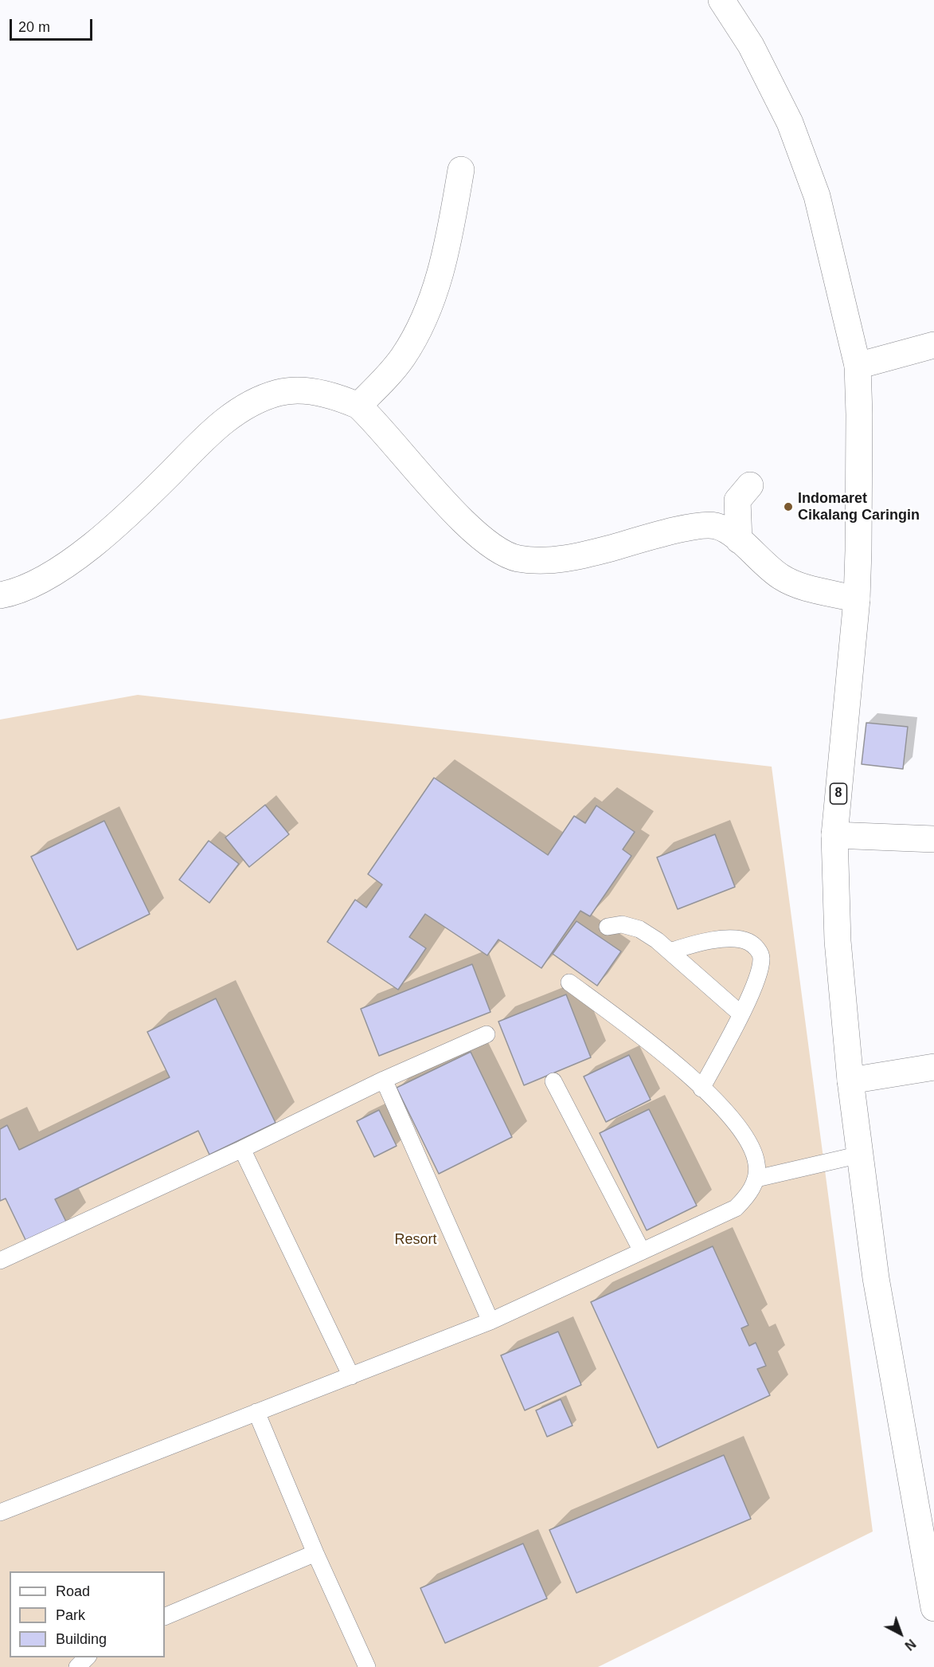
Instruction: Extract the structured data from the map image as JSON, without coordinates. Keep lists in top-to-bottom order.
{
  "streets": {
    "main road": ["8"]
  },
  "parks": ["Resort"],
  "places": ["Indomaret Cikalang Caringin"],
  "legend": ["Road", "Park", "Building"],
  "scale_bar": "20 m",
  "north": "bottom right"
}
